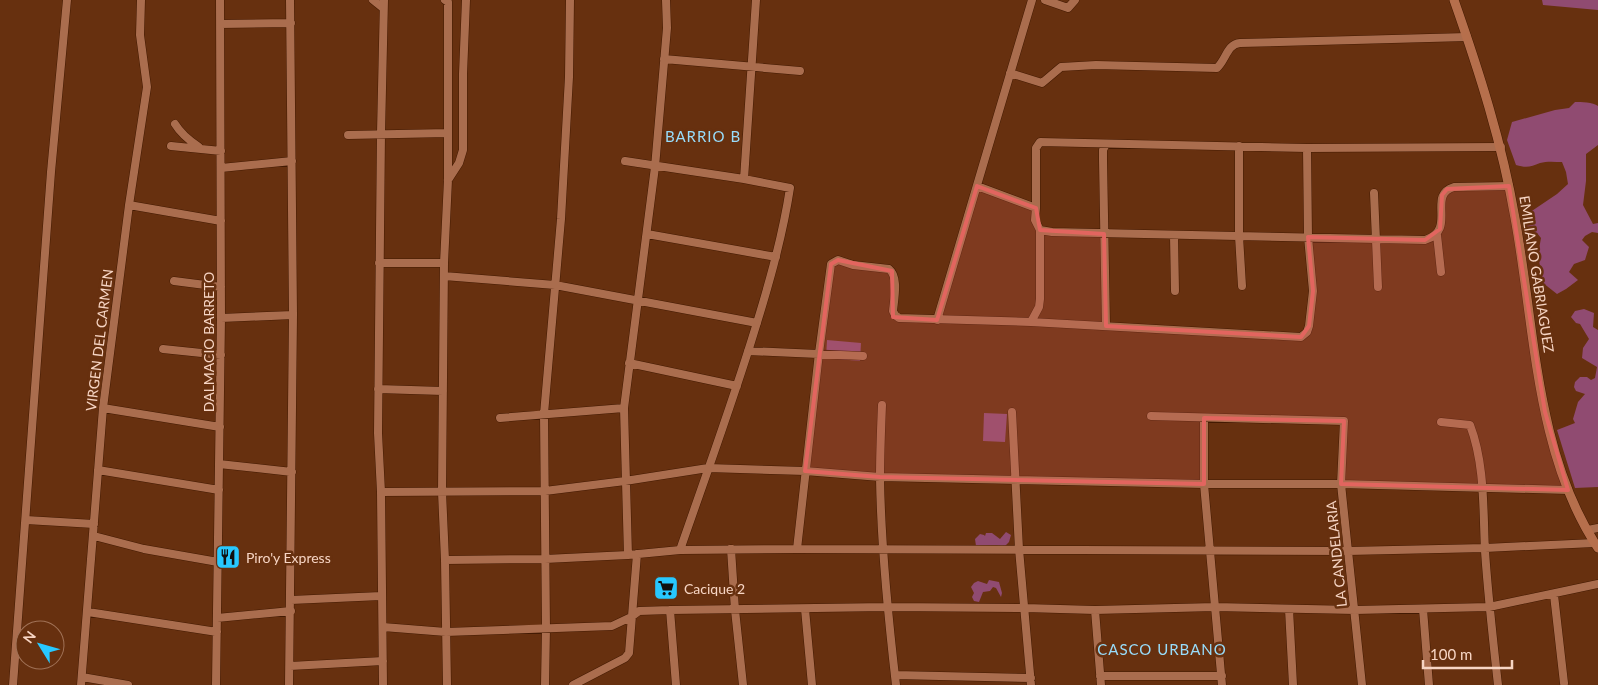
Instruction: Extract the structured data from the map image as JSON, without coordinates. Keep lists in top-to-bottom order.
{
  "streets": {
    "main road": ["EMILIANO GABRIAGUEZ"],
    "street": ["VIRGEN DEL CARMEN", "DALMACIO BARRETO", "LA CANDELARIA"]
  },
  "districts": ["BARRIO B", "CASCO URBANO"],
  "places": {
    "restaurant": ["Piro'y Express"],
    "supermarket": ["Cacique 2"]
  },
  "scale_bar": "100 m",
  "north": "top left"
}
